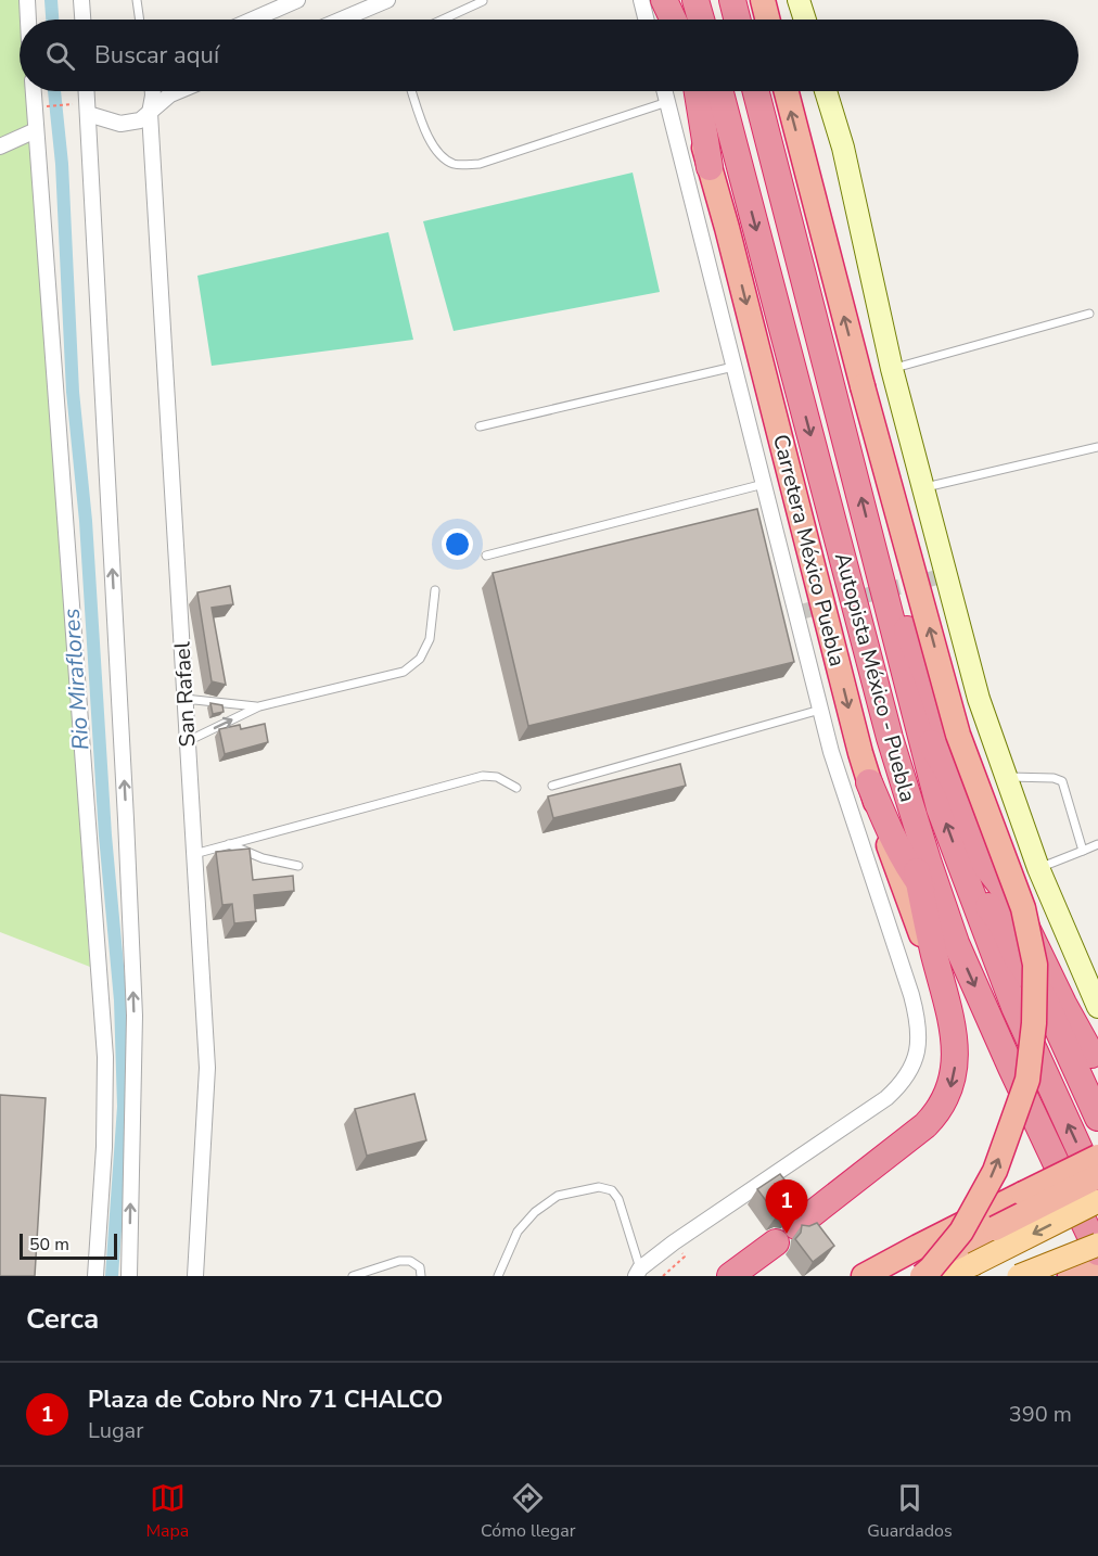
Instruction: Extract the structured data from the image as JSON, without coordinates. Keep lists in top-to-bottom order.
{
  "streets": {
    "highway": ["Carretera México Puebla", "Autopista México - Puebla"],
    "street": ["San Rafael"]
  },
  "water": ["Rio Miraflores"],
  "scale_bar": "50 m",
  "page": {
    "search": "Buscar aquí",
    "pins": "1",
    "scale": "50 m",
    "heading": "Cerca",
    "list": [
      {
        "mark": "1",
        "name": "Plaza de Cobro Nro 71 CHALCO",
        "note": "Lugar",
        "value": "390 m"
      }
    ],
    "nav": ["Mapa", "Cómo llegar", "Guardados"]
  }
}
